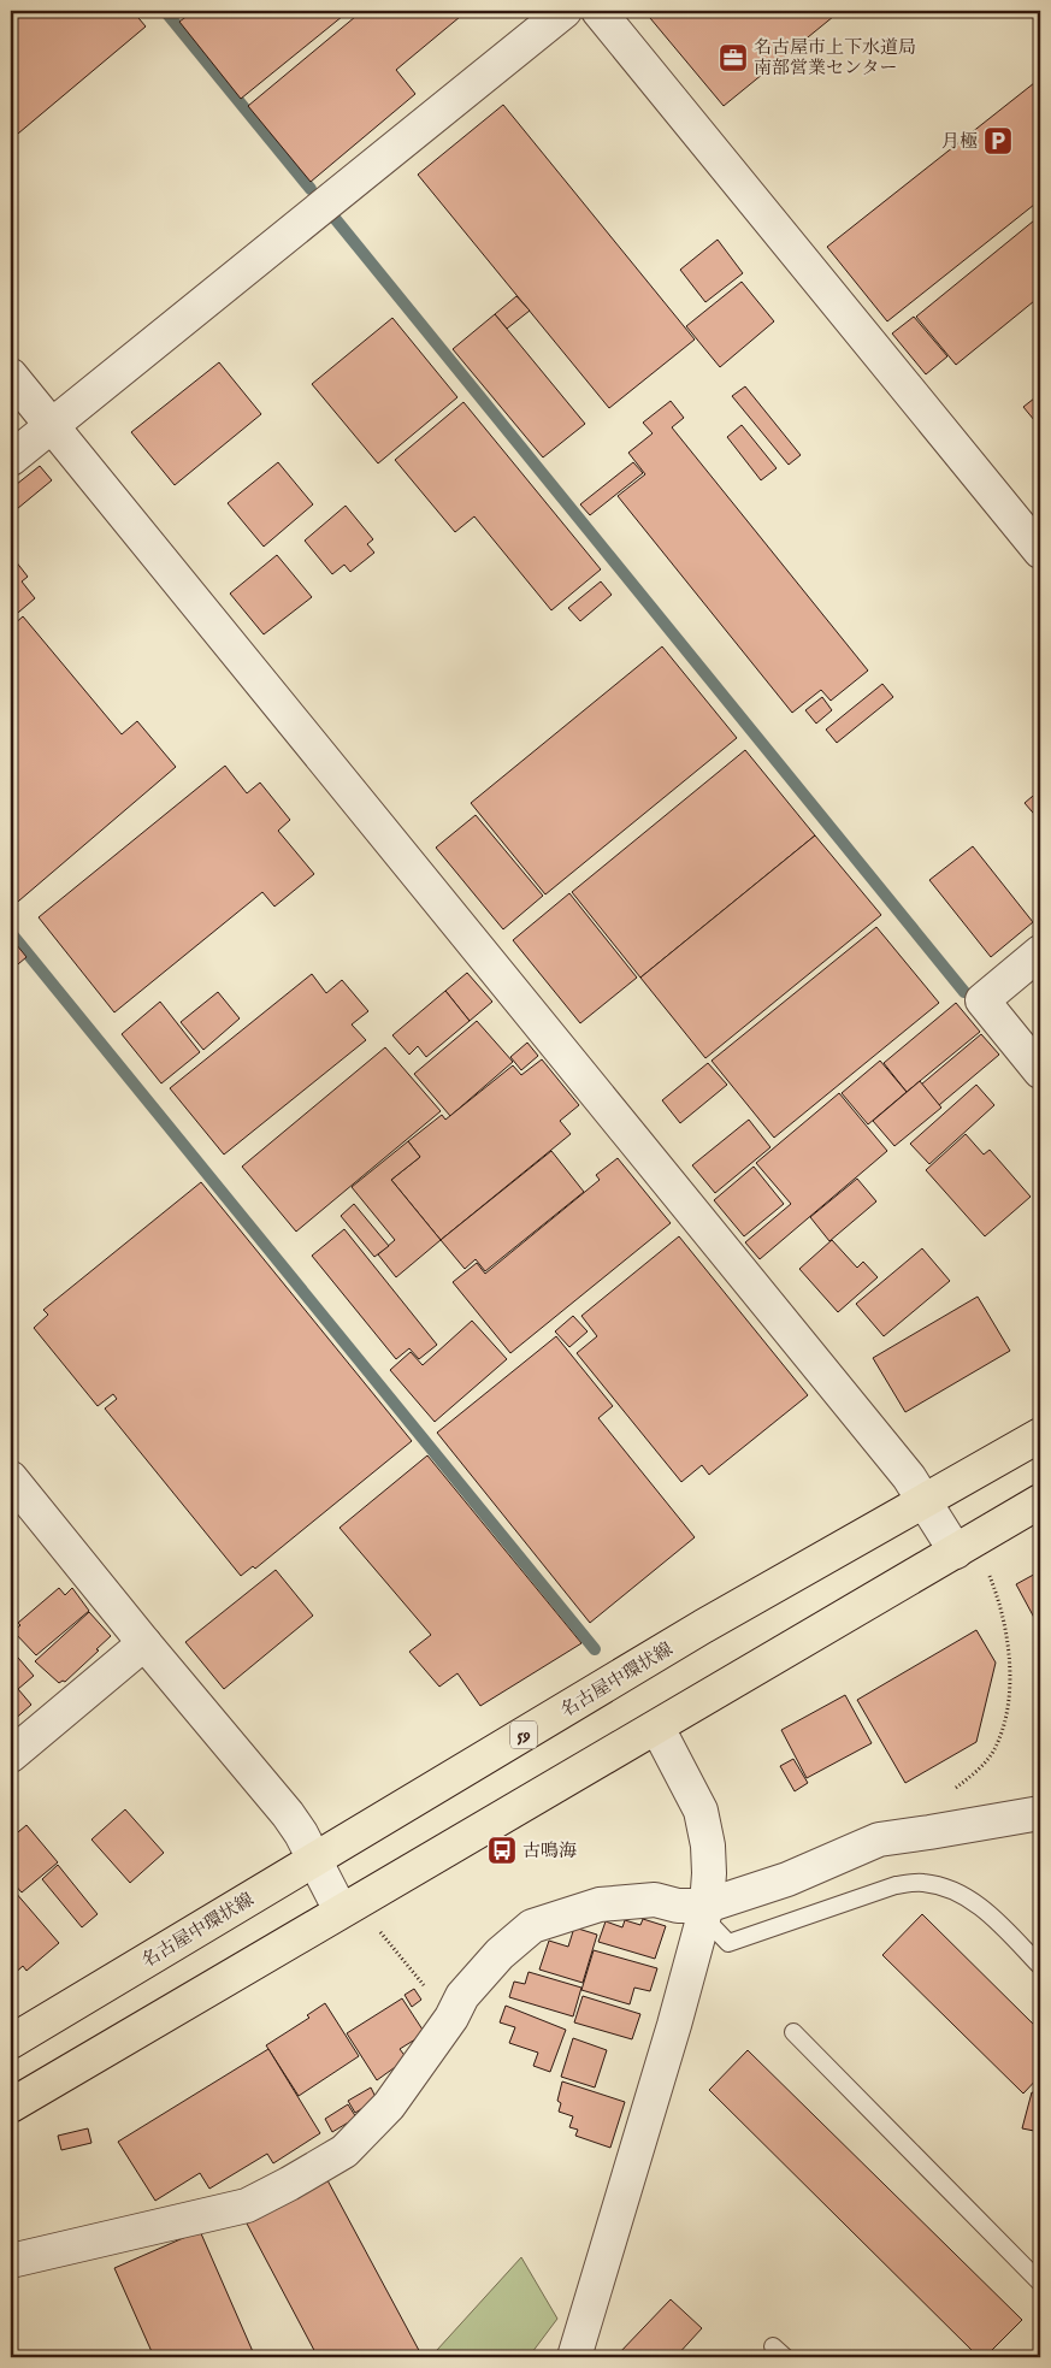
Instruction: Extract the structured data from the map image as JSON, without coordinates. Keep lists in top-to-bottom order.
{
  "streets": {
    "main road": ["名古屋中環状線", "59"]
  },
  "places": {
    "office": ["名古屋市上下水道局 南部営業センター"],
    "parking": ["月極"],
    "bus stop": ["古鳴海"]
  }
}
